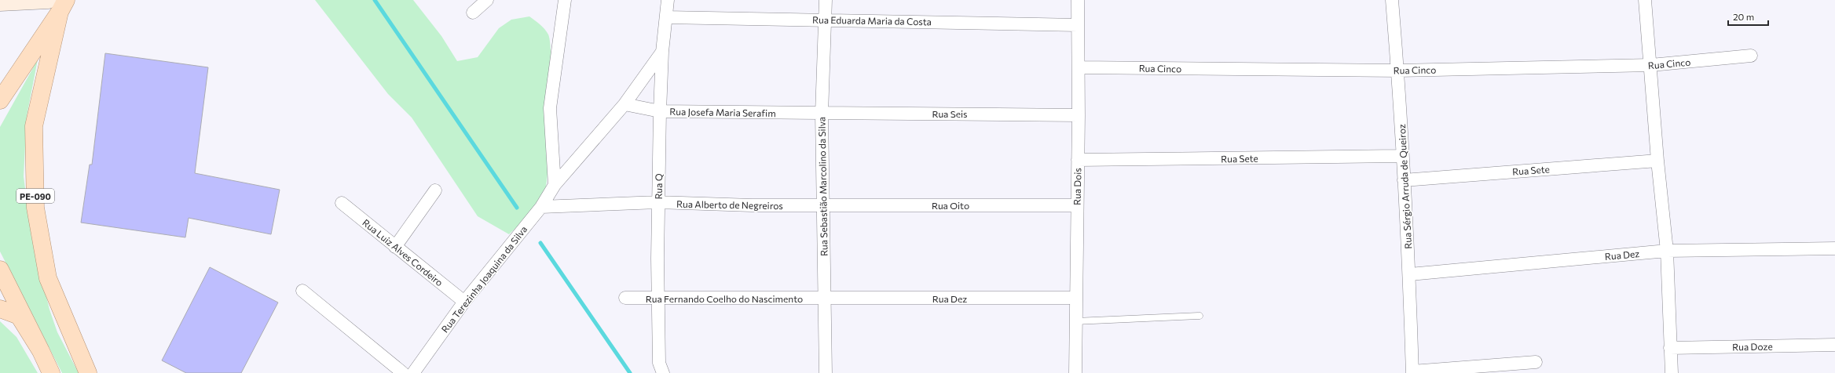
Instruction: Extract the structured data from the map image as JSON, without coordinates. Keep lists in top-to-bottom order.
{
  "streets": {
    "main road": ["PE-090"],
    "street": [
      "Rua Eduarda Maria da Costa",
      "Rua Cinco",
      "Rua Josefa Maria Serafim",
      "Rua Seis",
      "Rua Sete",
      "Rua Q",
      "Rua Sebastião Marcolino da Silva",
      "Rua Dois",
      "Rua Sérgio Arruda de Queiroz",
      "Rua Alberto de Negreiros",
      "Rua Oito",
      "Rua Luiz Alves Cordeiro",
      "Rua Dez",
      "Rua Terezinha Joaquina da Silva",
      "Rua Fernando Coelho do Nascimento",
      "Rua Doze"
    ]
  },
  "crossings": [
    ["Rua Eduarda Maria da Costa", "Rua Q"],
    ["Rua Eduarda Maria da Costa", "Rua Sebastião Marcolino da Silva"],
    ["Rua Eduarda Maria da Costa", "Rua Dois"],
    ["Rua Cinco", "Rua Dois"],
    ["Rua Cinco", "Rua Sérgio Arruda de Queiroz"],
    ["Rua Josefa Maria Serafim", "Rua Seis"],
    ["Rua Josefa Maria Serafim", "Rua Q"],
    ["Rua Josefa Maria Serafim", "Rua Sebastião Marcolino da Silva"],
    ["Rua Josefa Maria Serafim", "Rua Terezinha Joaquina da Silva"],
    ["Rua Seis", "Rua Sebastião Marcolino da Silva"],
    ["Rua Seis", "Rua Dois"],
    ["Rua Sete", "Rua Dois"],
    ["Rua Sete", "Rua Sérgio Arruda de Queiroz"],
    ["Rua Q", "Rua Alberto de Negreiros"],
    ["Rua Q", "Rua Terezinha Joaquina da Silva"],
    ["Rua Q", "Rua Fernando Coelho do Nascimento"],
    ["Rua Sebastião Marcolino da Silva", "Rua Alberto de Negreiros"],
    ["Rua Sebastião Marcolino da Silva", "Rua Oito"],
    ["Rua Sebastião Marcolino da Silva", "Rua Dez"],
    ["Rua Sebastião Marcolino da Silva", "Rua Fernando Coelho do Nascimento"],
    ["Rua Dois", "Rua Oito"],
    ["Rua Dois", "Rua Dez"],
    ["Rua Sérgio Arruda de Queiroz", "Rua Dez"],
    ["Rua Alberto de Negreiros", "Rua Oito"],
    ["Rua Alberto de Negreiros", "Rua Terezinha Joaquina da Silva"],
    ["Rua Luiz Alves Cordeiro", "Rua Terezinha Joaquina da Silva"],
    ["Rua Dez", "Rua Fernando Coelho do Nascimento"]
  ],
  "scale_bar": "20 m"
}
